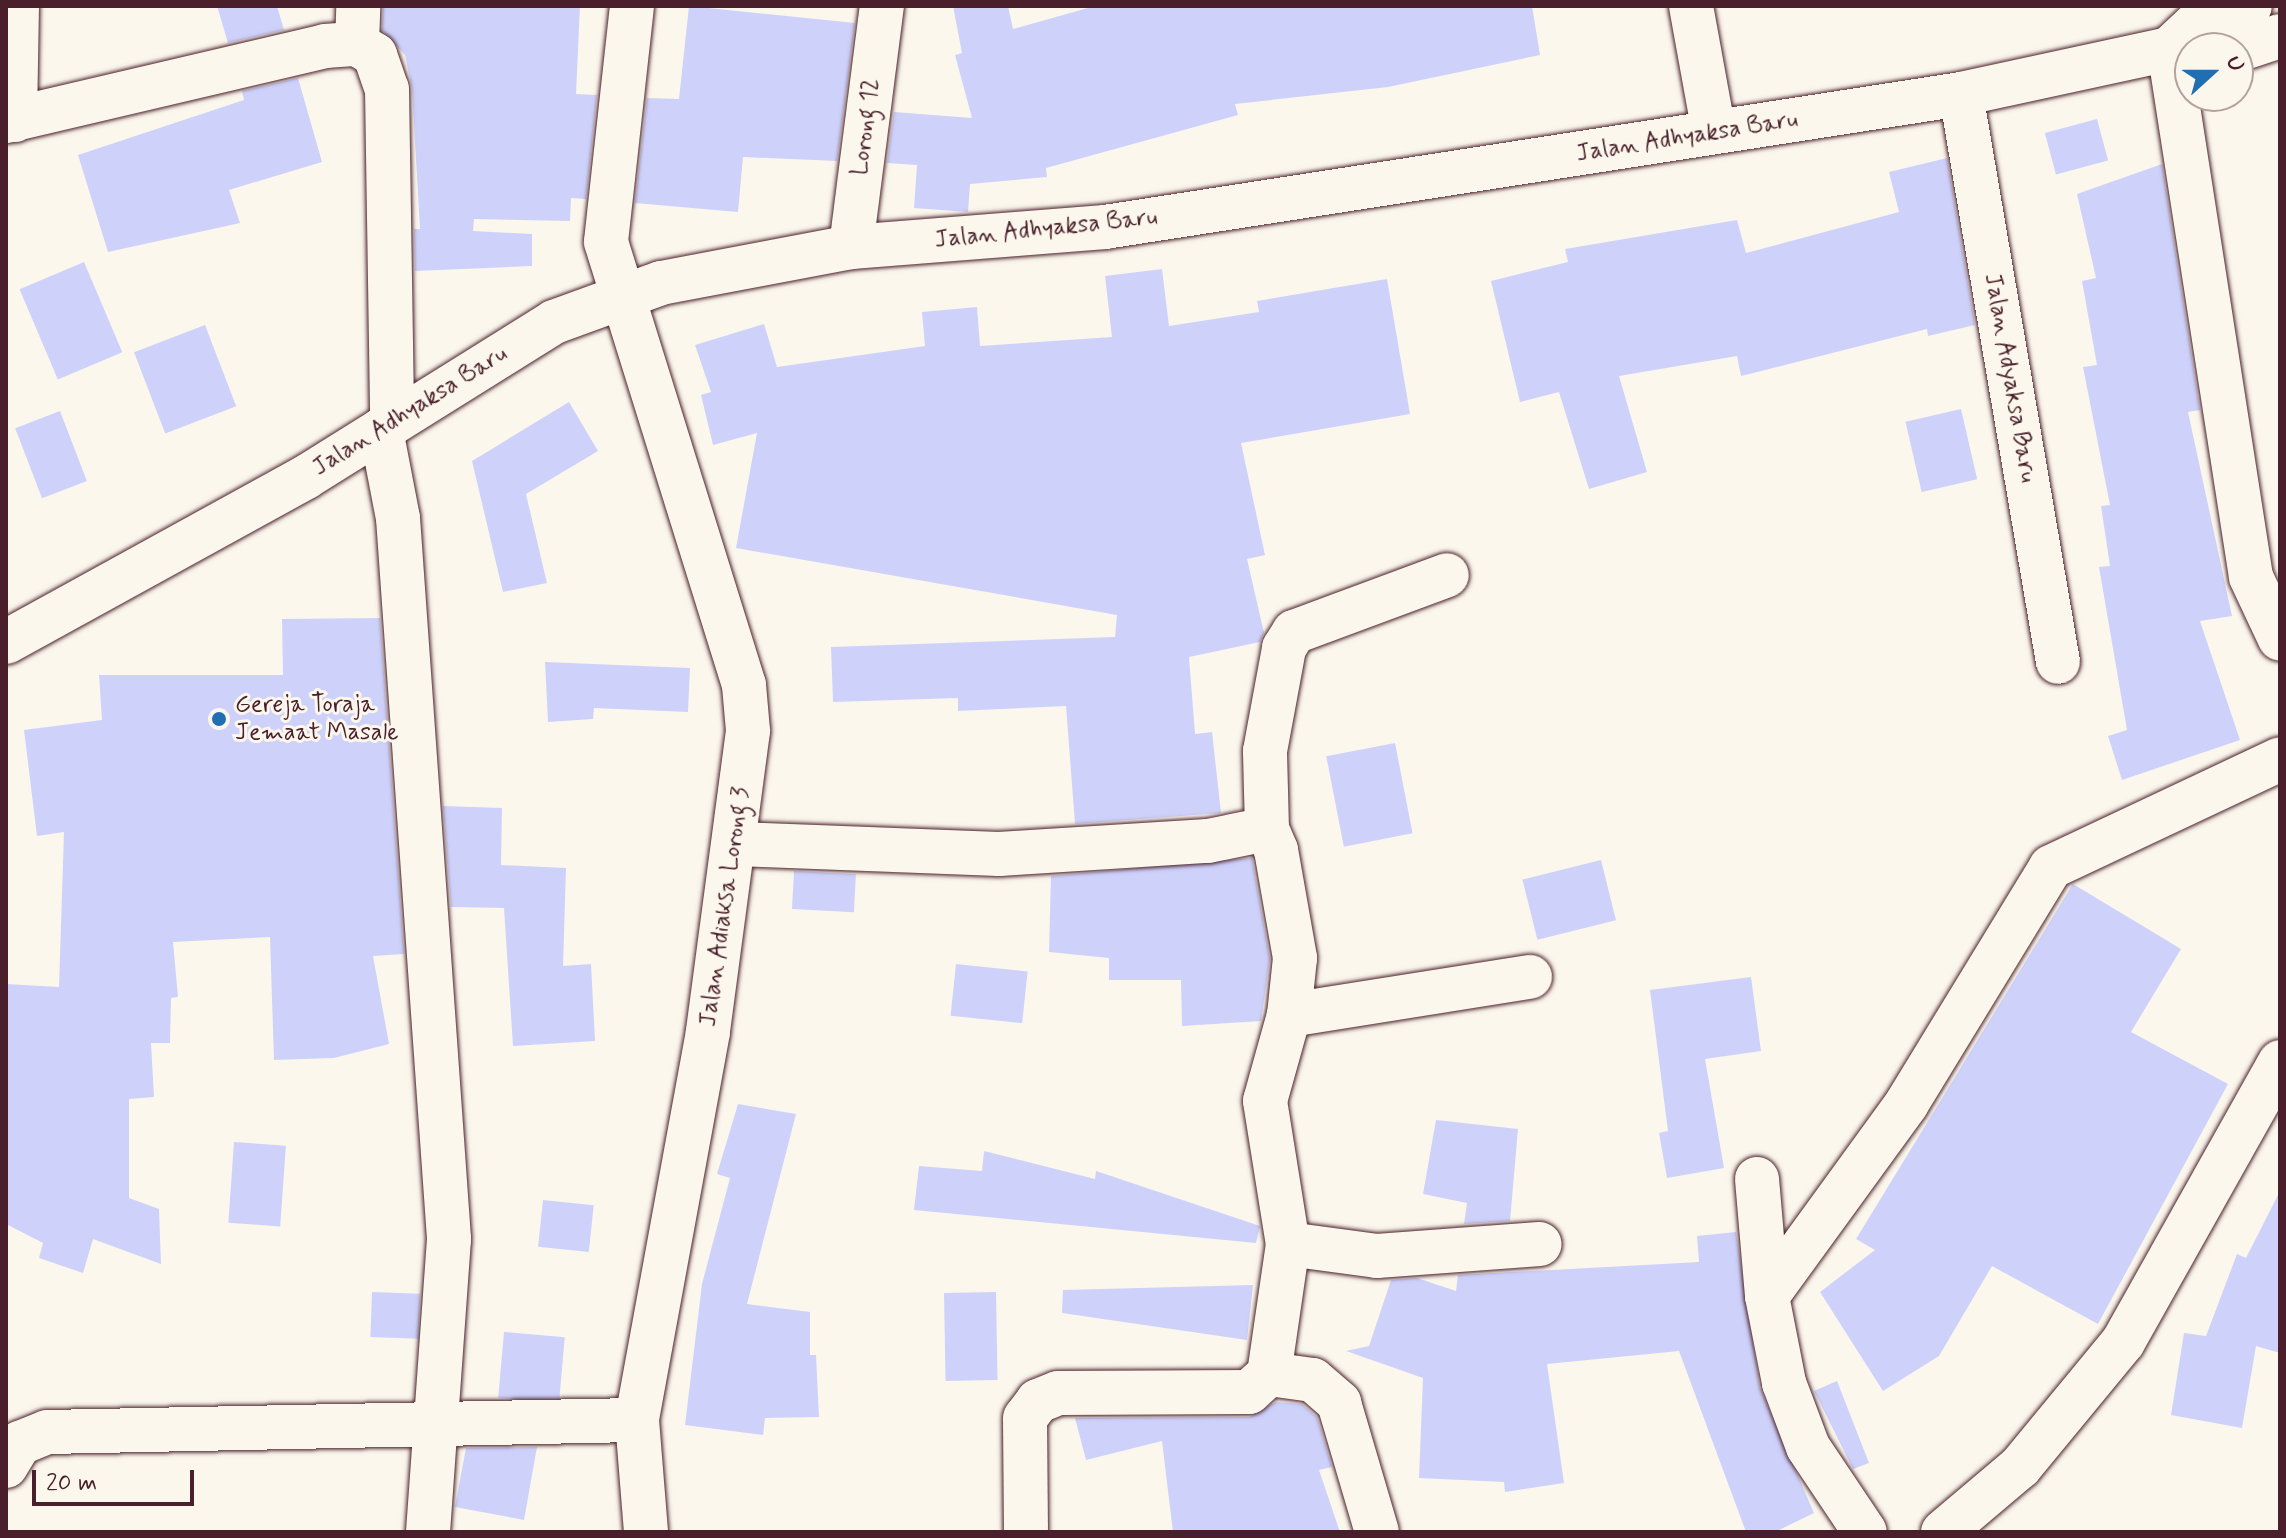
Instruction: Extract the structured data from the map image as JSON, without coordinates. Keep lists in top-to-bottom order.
{
  "streets": {
    "street": [
      "Lorong 12",
      "Jalan Adhyaksa Baru",
      "Jalan Adyaksa Baru",
      "Jalan Adiaksa Lorong 3"
    ]
  },
  "crossings": [
    ["Lorong 12", "Jalan Adhyaksa Baru"],
    ["Jalan Adhyaksa Baru", "Jalan Adyaksa Baru"],
    ["Jalan Adhyaksa Baru", "Jalan Adiaksa Lorong 3"]
  ],
  "places": ["Gereja Toraja Jemaat Masale"],
  "scale_bar": "20 m",
  "north": "right"
}
